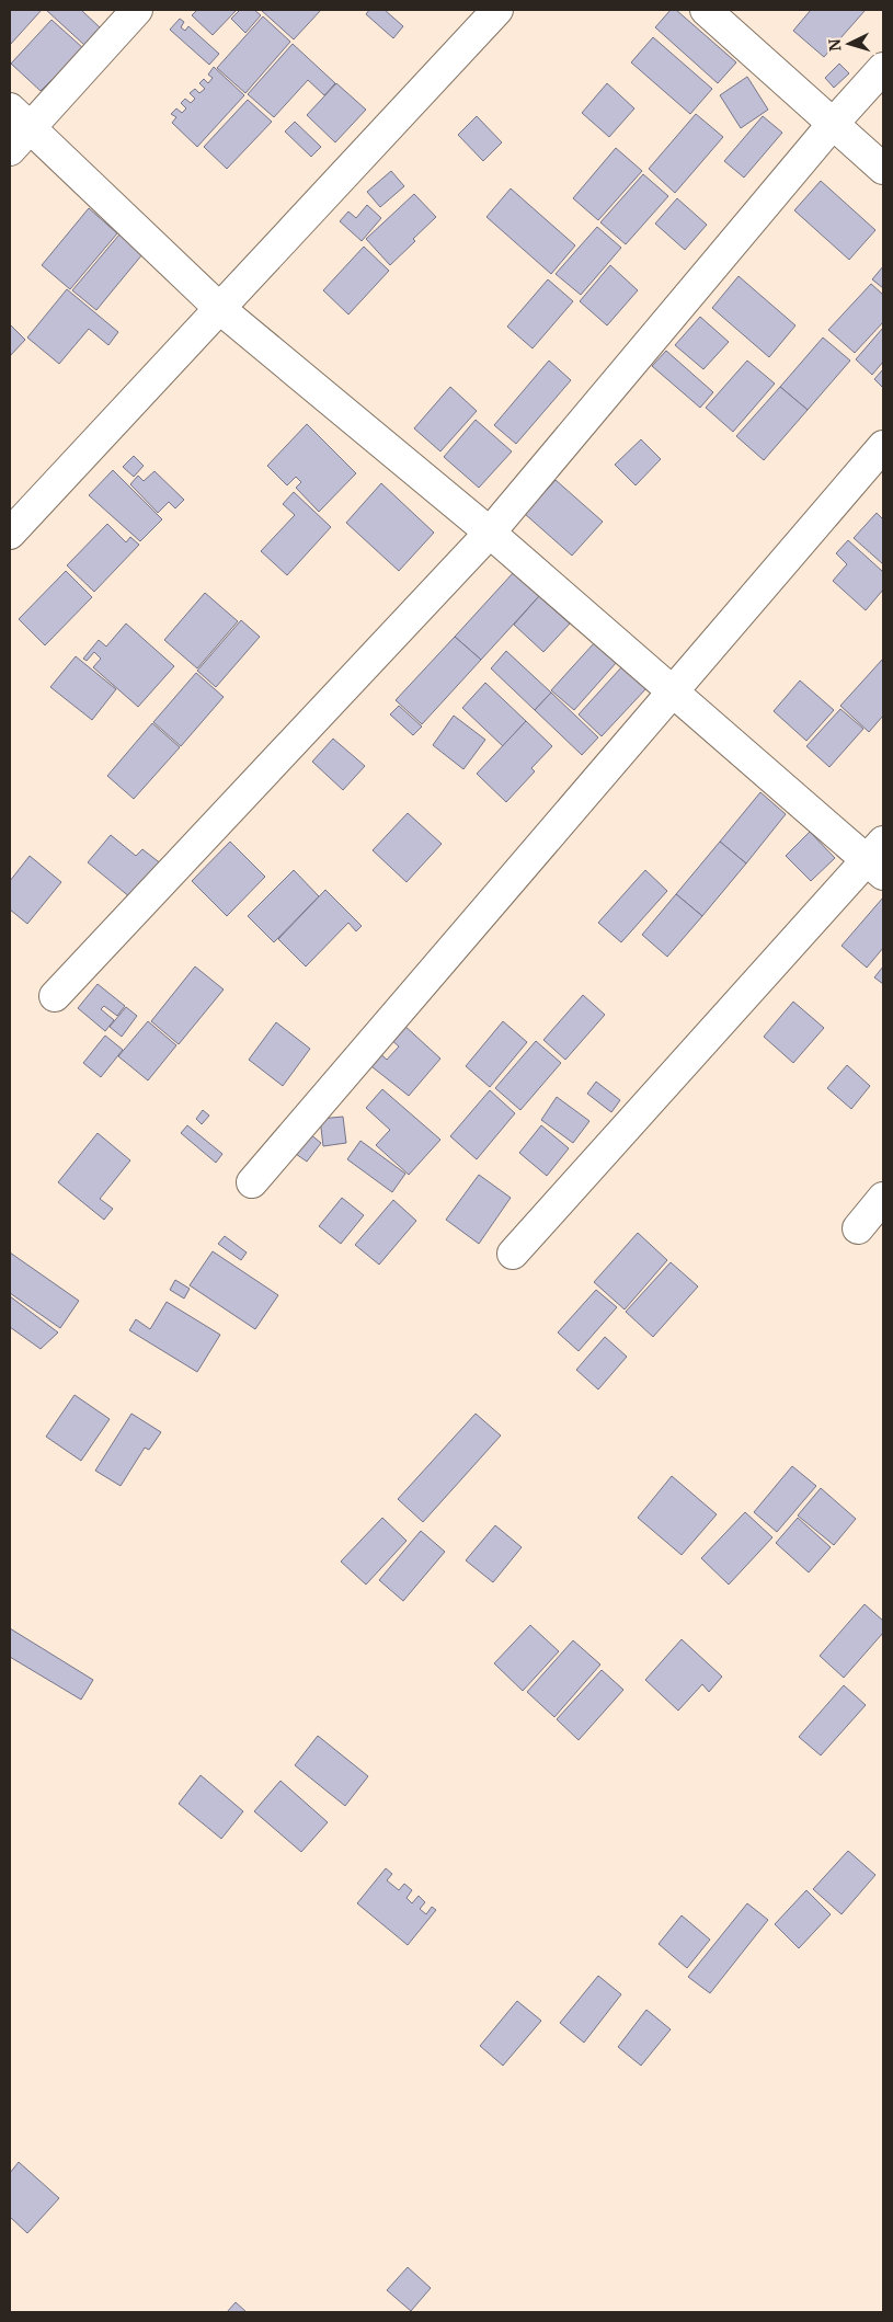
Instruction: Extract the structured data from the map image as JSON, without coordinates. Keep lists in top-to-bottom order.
{
  "north": "left"
}
